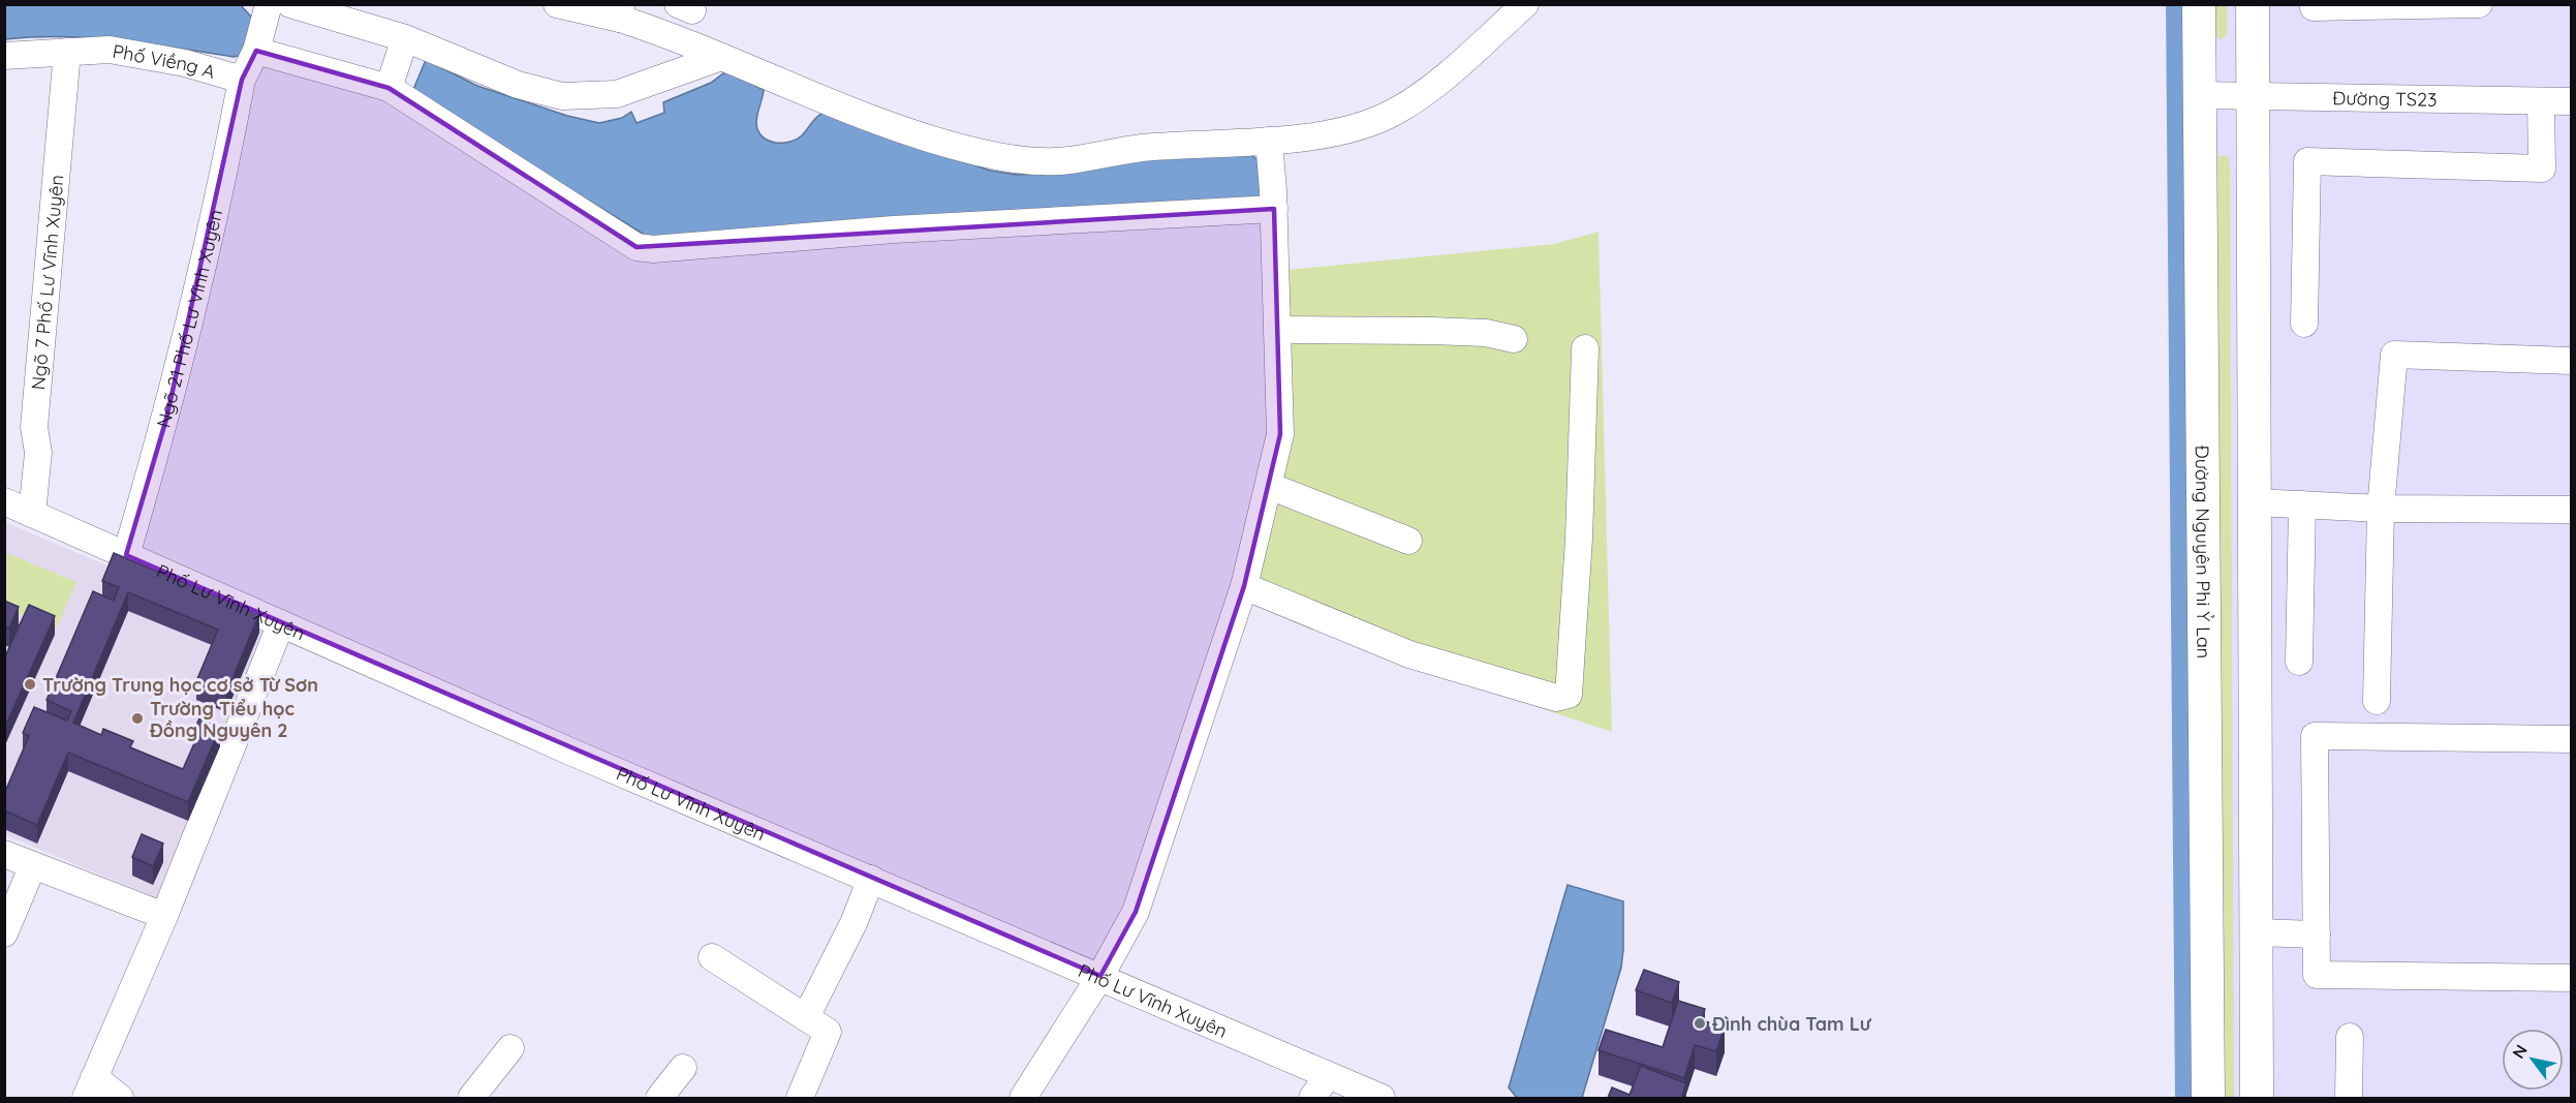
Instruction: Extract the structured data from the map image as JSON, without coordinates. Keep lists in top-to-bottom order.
{
  "streets": {
    "main road": ["Đường Nguyên Phi Ỷ Lan"],
    "street": [
      "Phố Viềng A",
      "Đường TS23",
      "Ngõ 7 Phố Lư Vĩnh Xuyên",
      "Ngõ 21 Phố Lư Vĩnh Xuyên",
      "Phố Lư Vĩnh Xuyên"
    ]
  },
  "crossings": [
    ["Phố Viềng A", "Ngõ 7 Phố Lư Vĩnh Xuyên"],
    ["Phố Viềng A", "Ngõ 21 Phố Lư Vĩnh Xuyên"],
    ["Đường TS23", "Đường Nguyên Phi Ỷ Lan"],
    ["Ngõ 7 Phố Lư Vĩnh Xuyên", "Phố Lư Vĩnh Xuyên"],
    ["Ngõ 21 Phố Lư Vĩnh Xuyên", "Phố Lư Vĩnh Xuyên"]
  ],
  "places": ["Trường Trung học cơ sở Từ Sơn", "Trường Tiểu học Đồng Nguyên 2", "Đình chùa Tam Lư"],
  "north": "top left"
}
